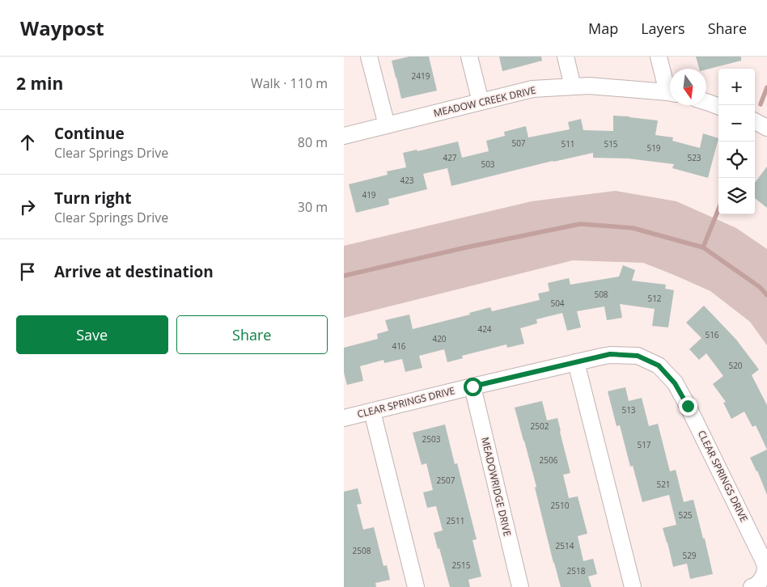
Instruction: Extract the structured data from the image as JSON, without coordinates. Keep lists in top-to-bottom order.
{
  "streets": {
    "street": ["MEADOW CREEK DRIVE", "CLEAR SPRINGS DRIVE", "MEADOWRIDGE DRIVE"]
  },
  "crossings": [
    ["CLEAR SPRINGS DRIVE", "MEADOWRIDGE DRIVE"]
  ],
  "house_numbers": [
    "2419",
    "507",
    "511",
    "515",
    "519",
    "427",
    "523",
    "503",
    "423",
    "419",
    "508",
    "512",
    "504",
    "424",
    "516",
    "420",
    "416",
    "520",
    "513",
    "2502",
    "2503",
    "517",
    "2506",
    "2507",
    "521",
    "2510",
    "525",
    "2511",
    "2514",
    "2508",
    "529",
    "2515",
    "2518"
  ],
  "north": "bottom",
  "page": {
    "header": "Waypost",
    "nav": ["Map", "Layers", "Share"],
    "heading": ["2 min", "Walk · 110 m"],
    "map_buttons": ["+", "−"],
    "list": [
      ["Continue", "Clear Springs Drive", "80 m"],
      ["Turn right", "Clear Springs Drive", "30 m"],
      "Arrive at destination"
    ],
    "buttons": ["Save", "Share"]
  }
}
